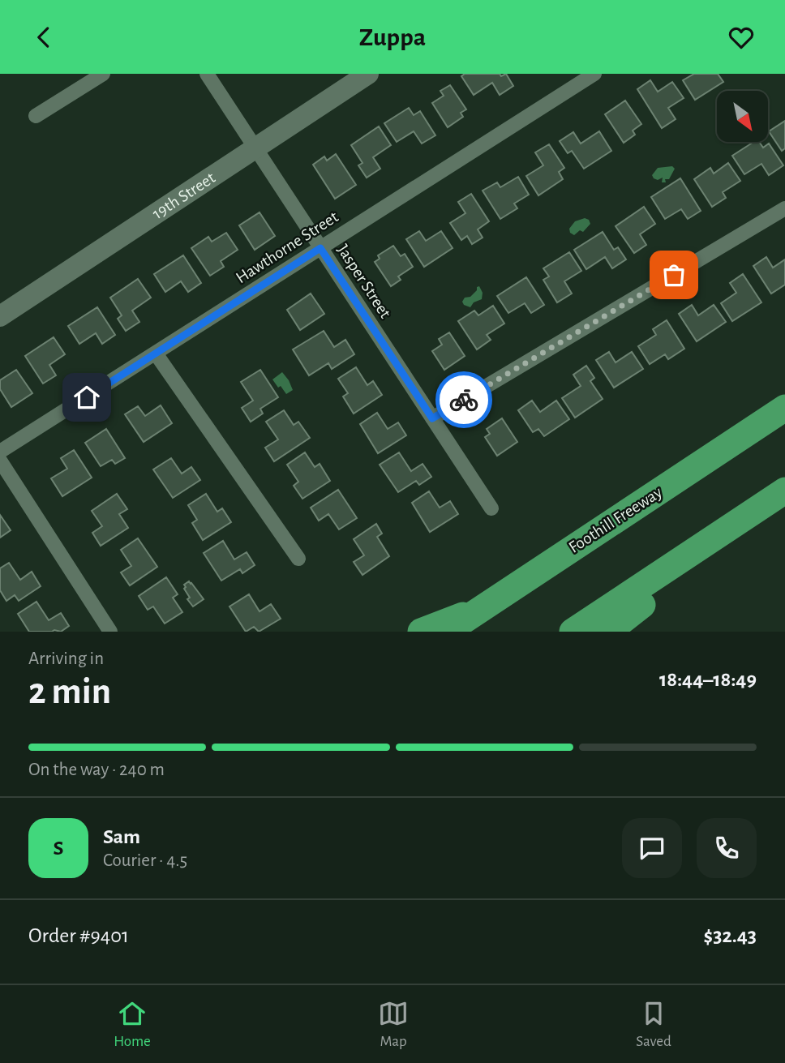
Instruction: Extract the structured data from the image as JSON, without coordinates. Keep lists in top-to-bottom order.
{
  "streets": {
    "highway": ["Foothill Freeway"],
    "main road": ["19th Street"],
    "street": ["Hawthorne Street", "Jasper Street"]
  },
  "crossings": [
    ["19th Street", "Jasper Street"],
    ["Hawthorne Street", "Jasper Street"]
  ],
  "north": "bottom right",
  "page": {
    "header": "Zuppa",
    "heading": ["2 min", "Arriving in", "18:44–18:49"],
    "panel": [
      "Sam",
      "Courier · 4.5",
      "Order #9401",
      "$32.43"
    ],
    "bar": "On the way · 240 m",
    "round": "S",
    "tabs": ["Home", "Map", "Saved"]
  }
}
